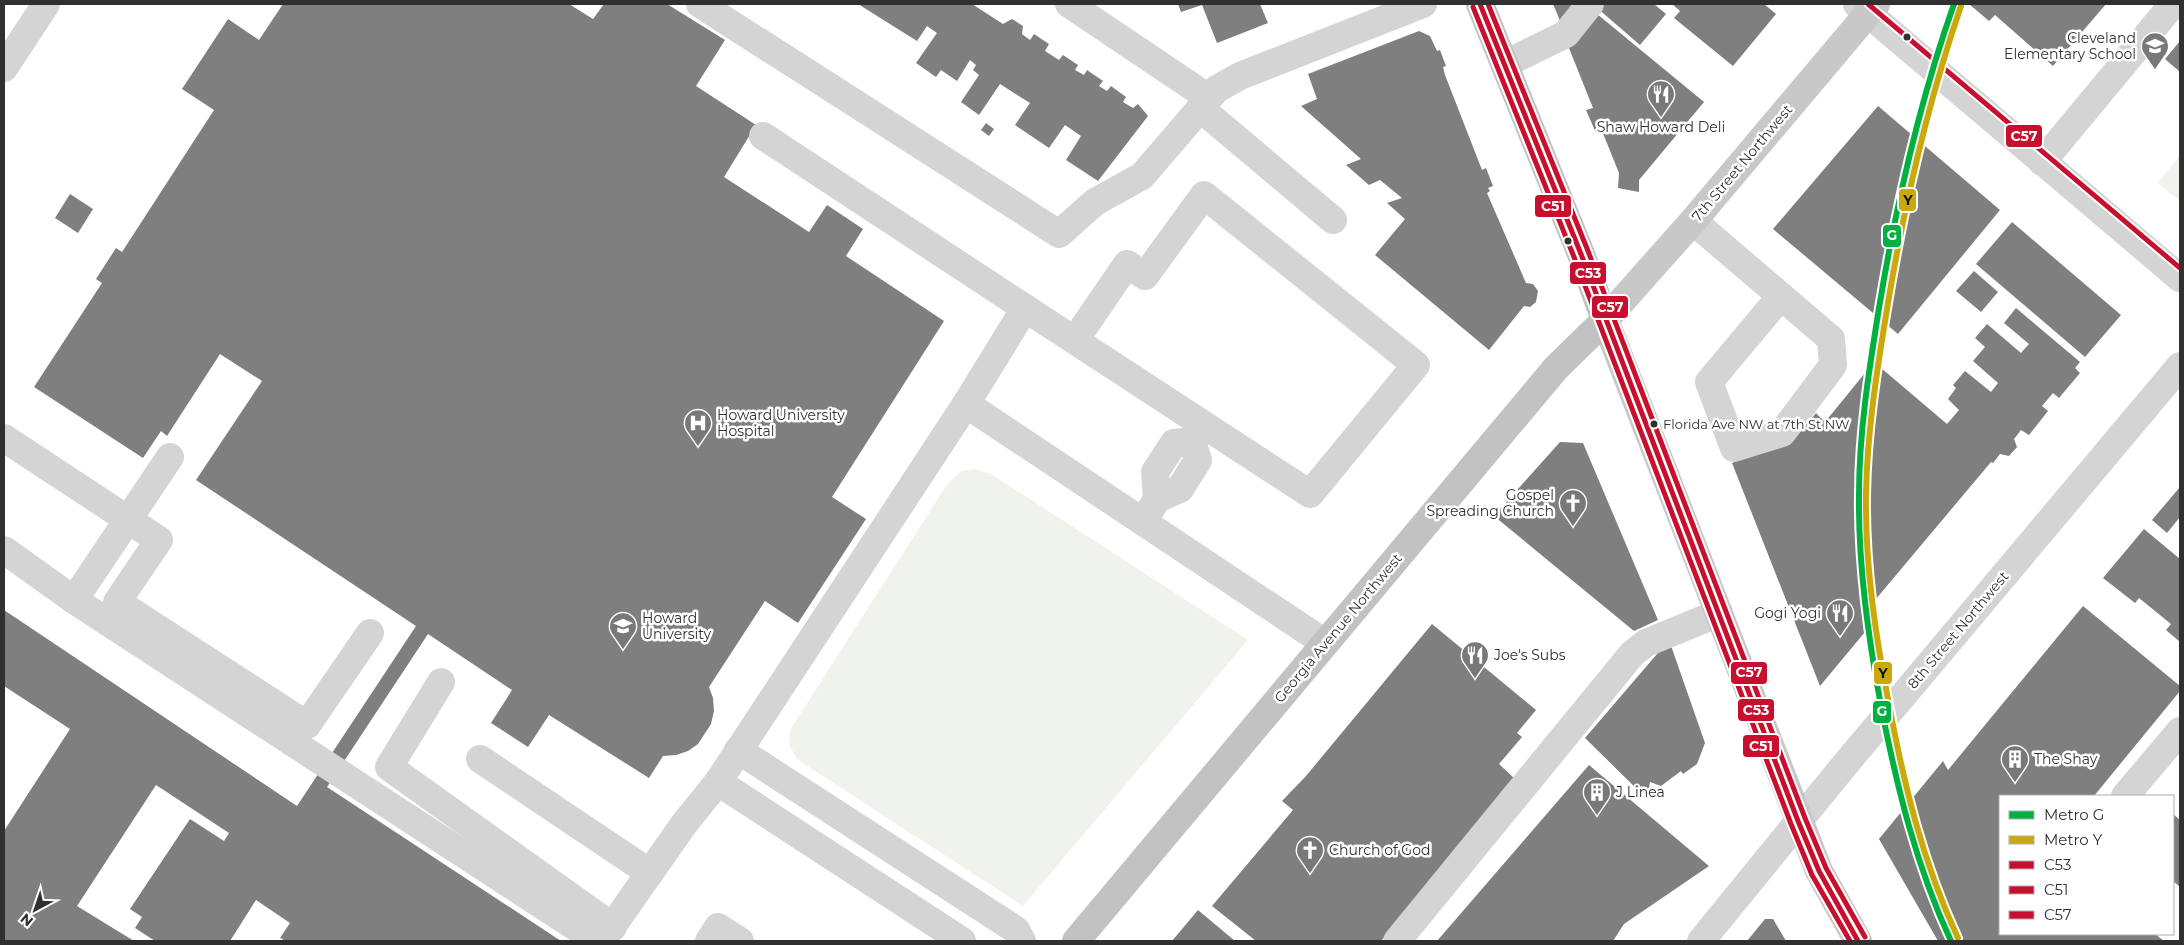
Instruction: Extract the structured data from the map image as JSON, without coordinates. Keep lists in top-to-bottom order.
{
  "streets": {
    "highway": ["Georgia Avenue Northwest"],
    "main road": ["7th Street Northwest"],
    "street": ["8th Street Northwest"]
  },
  "crossings": [
    ["7th Street Northwest", "Georgia Avenue Northwest"]
  ],
  "places": {
    "school or university": ["Cleveland Elementary School", "Howard University"],
    "restaurant": ["Shaw Howard Deli", "Gogi Yogi", "Joe's Subs"],
    "other": ["Florida Ave NW at 7th St NW"],
    "hospital": ["Howard University Hospital"],
    "church": ["Gospel Spreading Church", "Church of God"],
    "building": ["The Shay", "J Linea"]
  },
  "lines": [
    "metro line G",
    "transit line C53",
    "transit line C57",
    "metro line Y",
    "transit line C51"
  ],
  "legend": [
    "Metro G",
    "Metro Y",
    "C53",
    "C51",
    "C57"
  ],
  "north": "bottom left"
}
